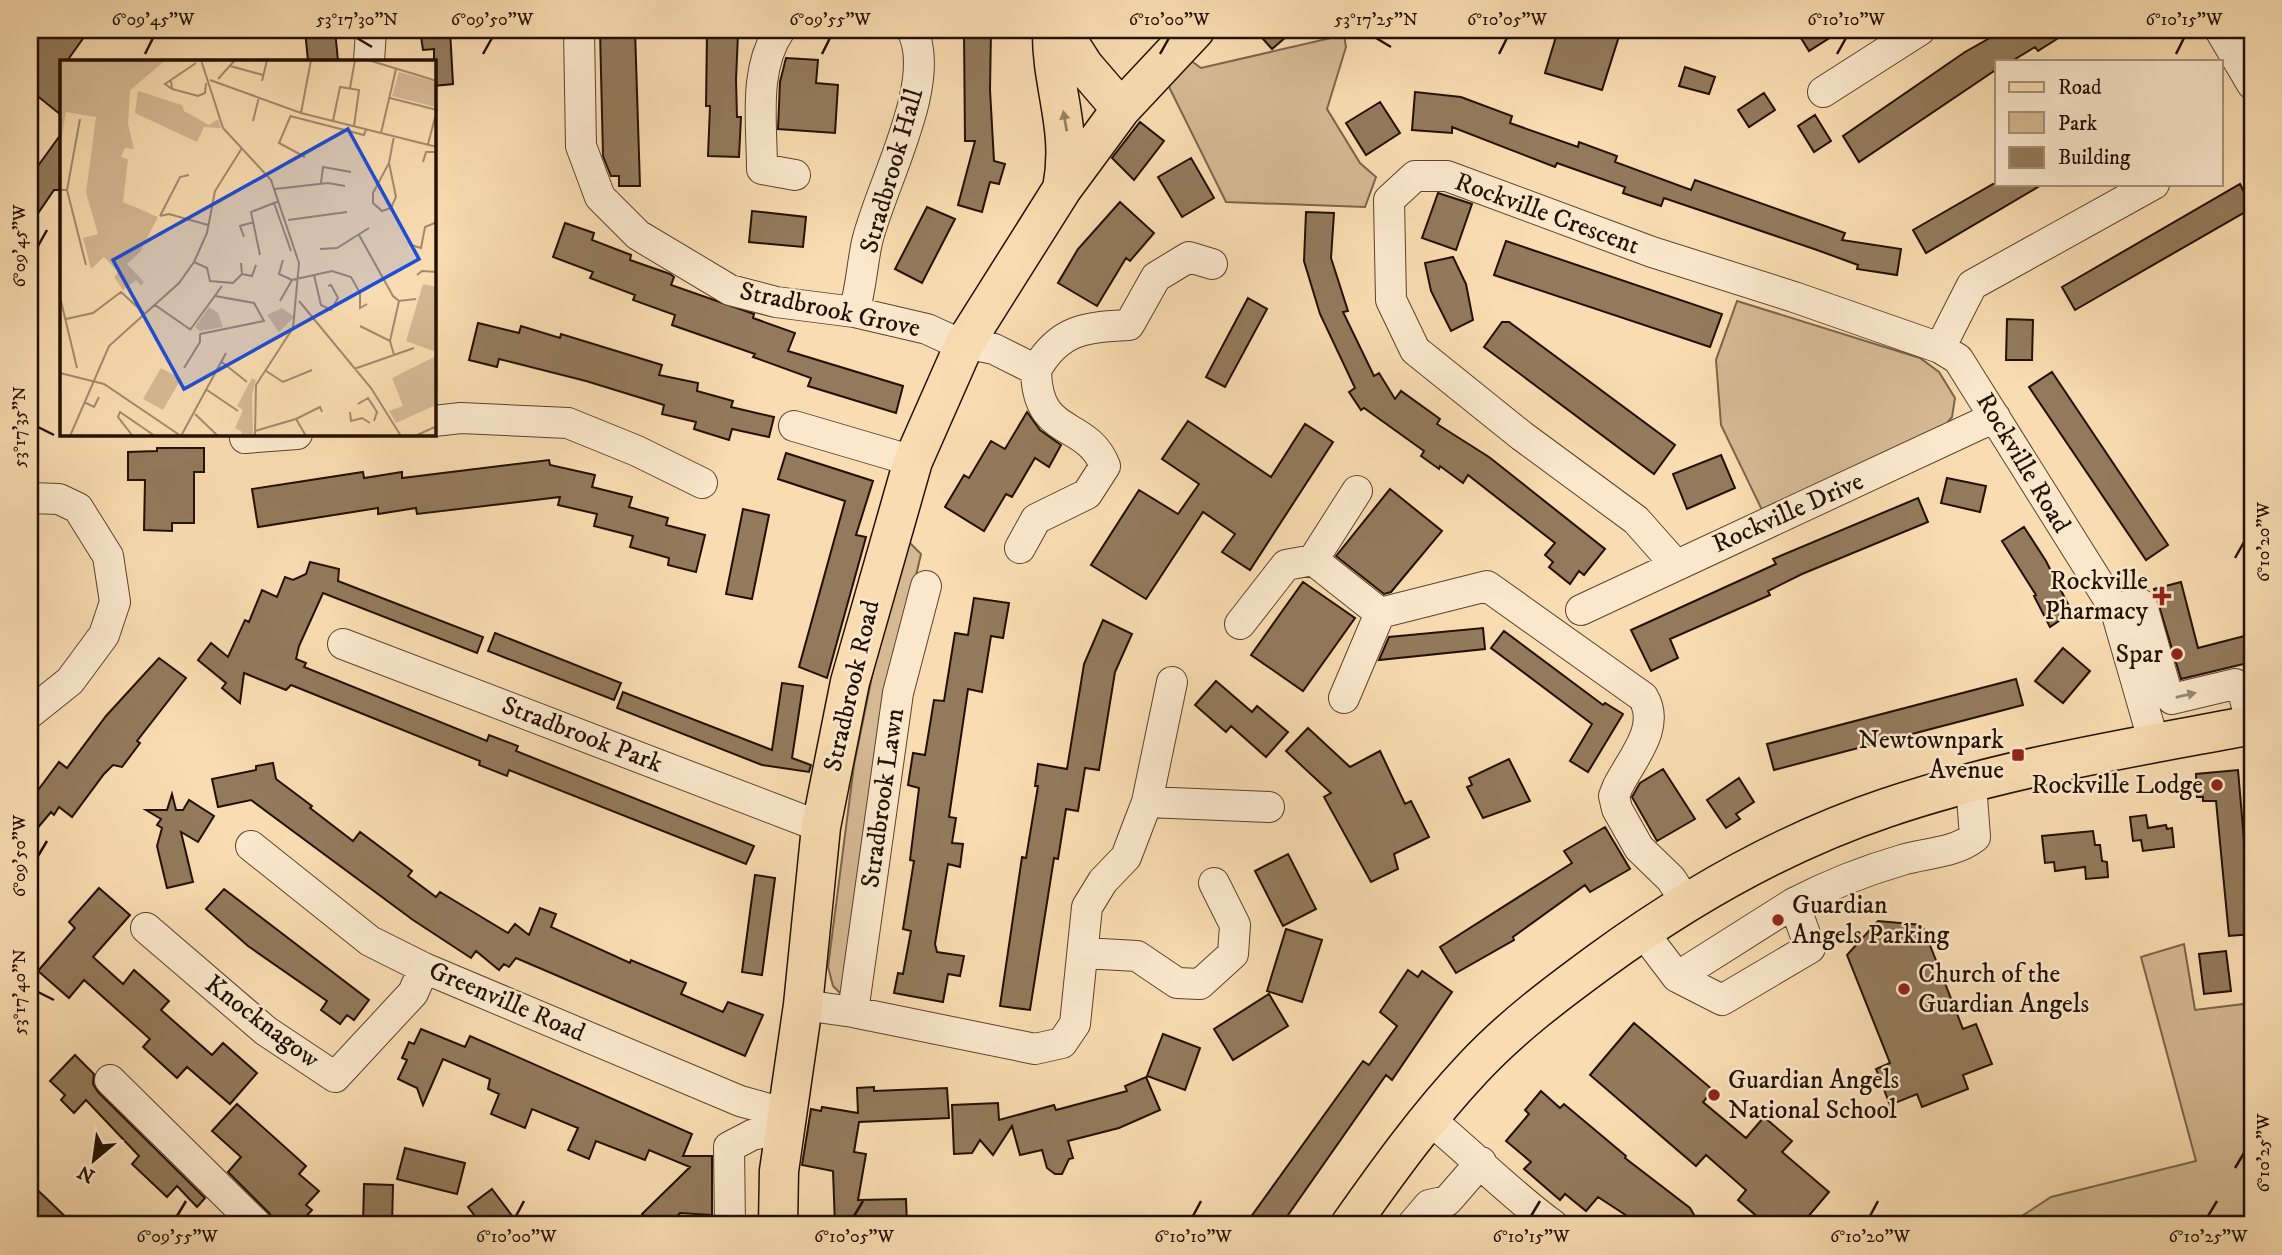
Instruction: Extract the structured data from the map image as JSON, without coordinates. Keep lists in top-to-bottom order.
{
  "streets": {
    "main road": ["Stradbrook Road"],
    "street": [
      "Stradbrook Hall",
      "Rockville Crescent",
      "Stradbrook Grove",
      "Rockville Road",
      "Rockville Drive",
      "Stradbrook Park",
      "Stradbrook Lawn",
      "Greenville Road",
      "Knocknagow"
    ]
  },
  "crossings": [
    ["Stradbrook Hall", "Stradbrook Grove"],
    ["Rockville Crescent", "Rockville Road"],
    ["Rockville Crescent", "Rockville Drive"],
    ["Stradbrook Grove", "Stradbrook Road"],
    ["Rockville Road", "Rockville Drive"],
    ["Stradbrook Road", "Stradbrook Park"],
    ["Stradbrook Road", "Greenville Road"],
    ["Greenville Road", "Knocknagow"]
  ],
  "places": {
    "health": ["Rockville Pharmacy"],
    "other": [
      "Spar",
      "Rockville Lodge",
      "Guardian Angels Parking",
      "Church of the Guardian Angels",
      "Guardian Angels National School"
    ],
    "transit": ["Newtownpark Avenue"]
  },
  "legend": ["Road", "Park", "Building"],
  "north": "bottom left",
  "coordinates": [
    "6°09'45\"W",
    "53°17'30\"N",
    "6°09'50\"W",
    "6°09'55\"W",
    "6°10'00\"W",
    "53°17'25\"N",
    "6°10'05\"W",
    "6°10'10\"W",
    "6°10'15\"W",
    "53°17'35\"N",
    "6°10'20\"W",
    "53°17'40\"N",
    "6°10'25\"W"
  ]
}
